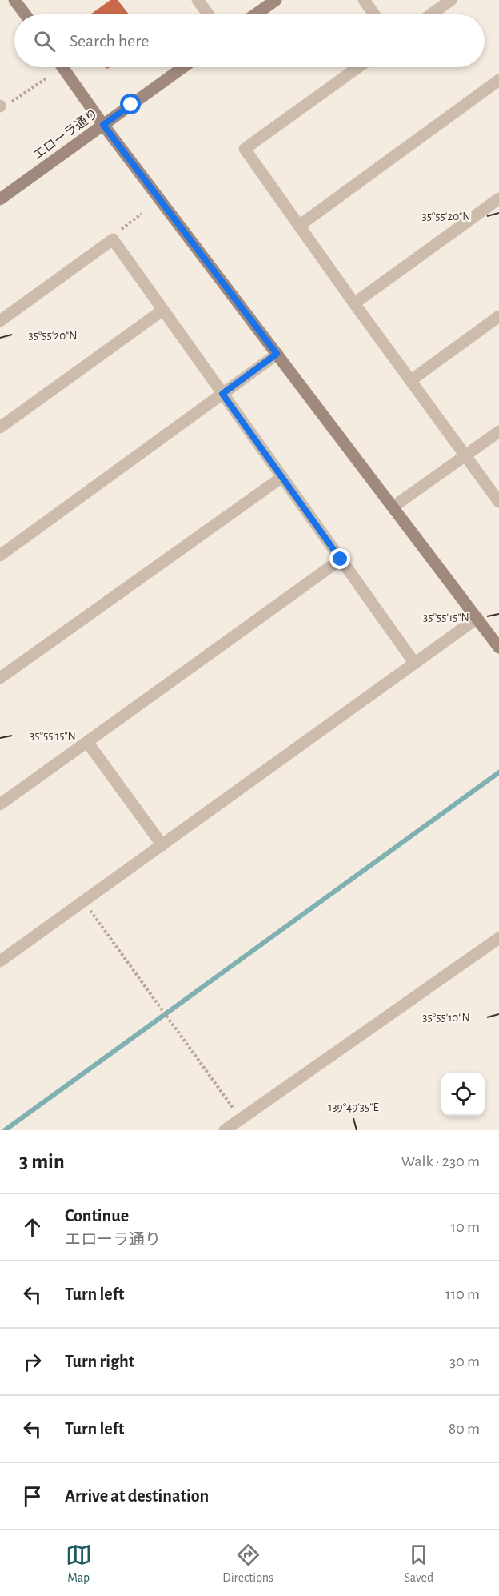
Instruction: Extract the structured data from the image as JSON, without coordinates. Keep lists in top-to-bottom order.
{
  "streets": {
    "street": ["エローラ通り"]
  },
  "page": {
    "search": "Search here",
    "heading": ["3 min", "Walk · 230 m"],
    "list": [
      ["Continue", "エローラ通り", "10 m"],
      ["Turn left", "110 m"],
      ["Turn right", "30 m"],
      ["Turn left", "80 m"],
      "Arrive at destination"
    ],
    "nav": ["Map", "Directions", "Saved"]
  },
  "coordinates": [
    "35°55'20\"N",
    "35°55'15\"N",
    "35°55'10\"N",
    "139°49'35\"E"
  ]
}
